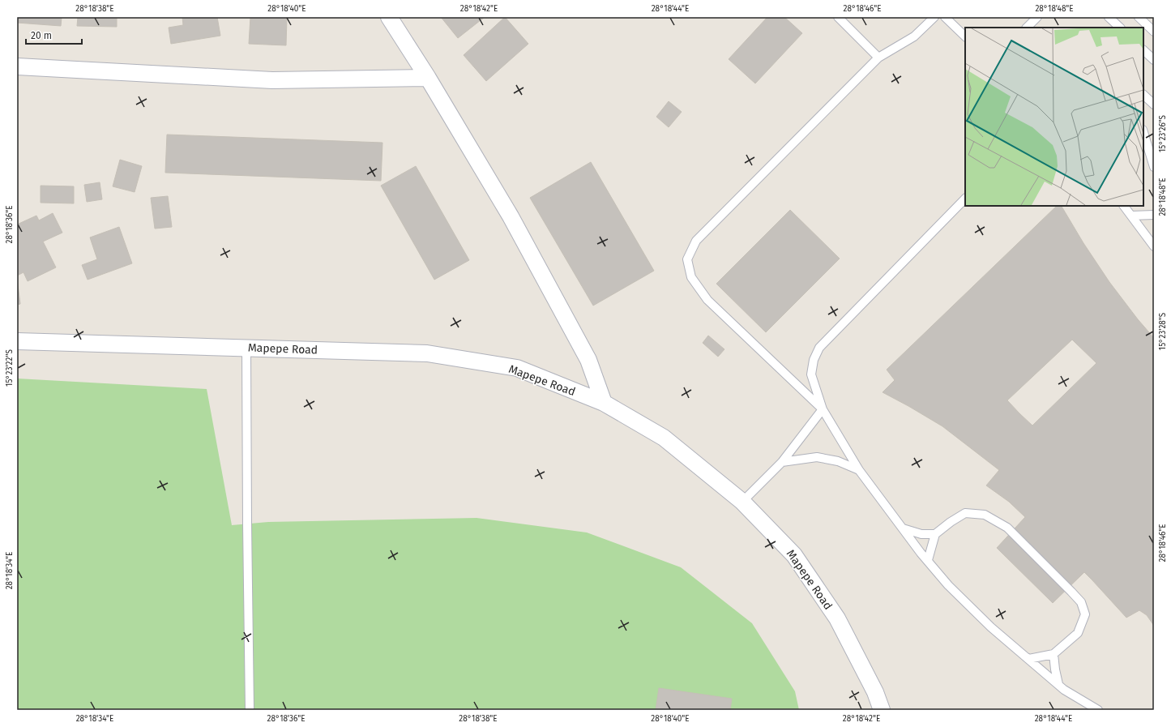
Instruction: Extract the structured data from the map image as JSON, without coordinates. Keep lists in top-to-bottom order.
{
  "streets": {
    "street": ["Mapepe Road"]
  },
  "scale_bar": "20 m",
  "coordinates": [
    "28°18'38\"E",
    "28°18'40\"E",
    "28°18'42\"E",
    "28°18'44\"E",
    "28°18'46\"E",
    "28°18'48\"E",
    "15°23'26\"S",
    "28°18'36\"E",
    "15°23'28\"S",
    "15°23'22\"S",
    "28°18'34\"E"
  ]
}
